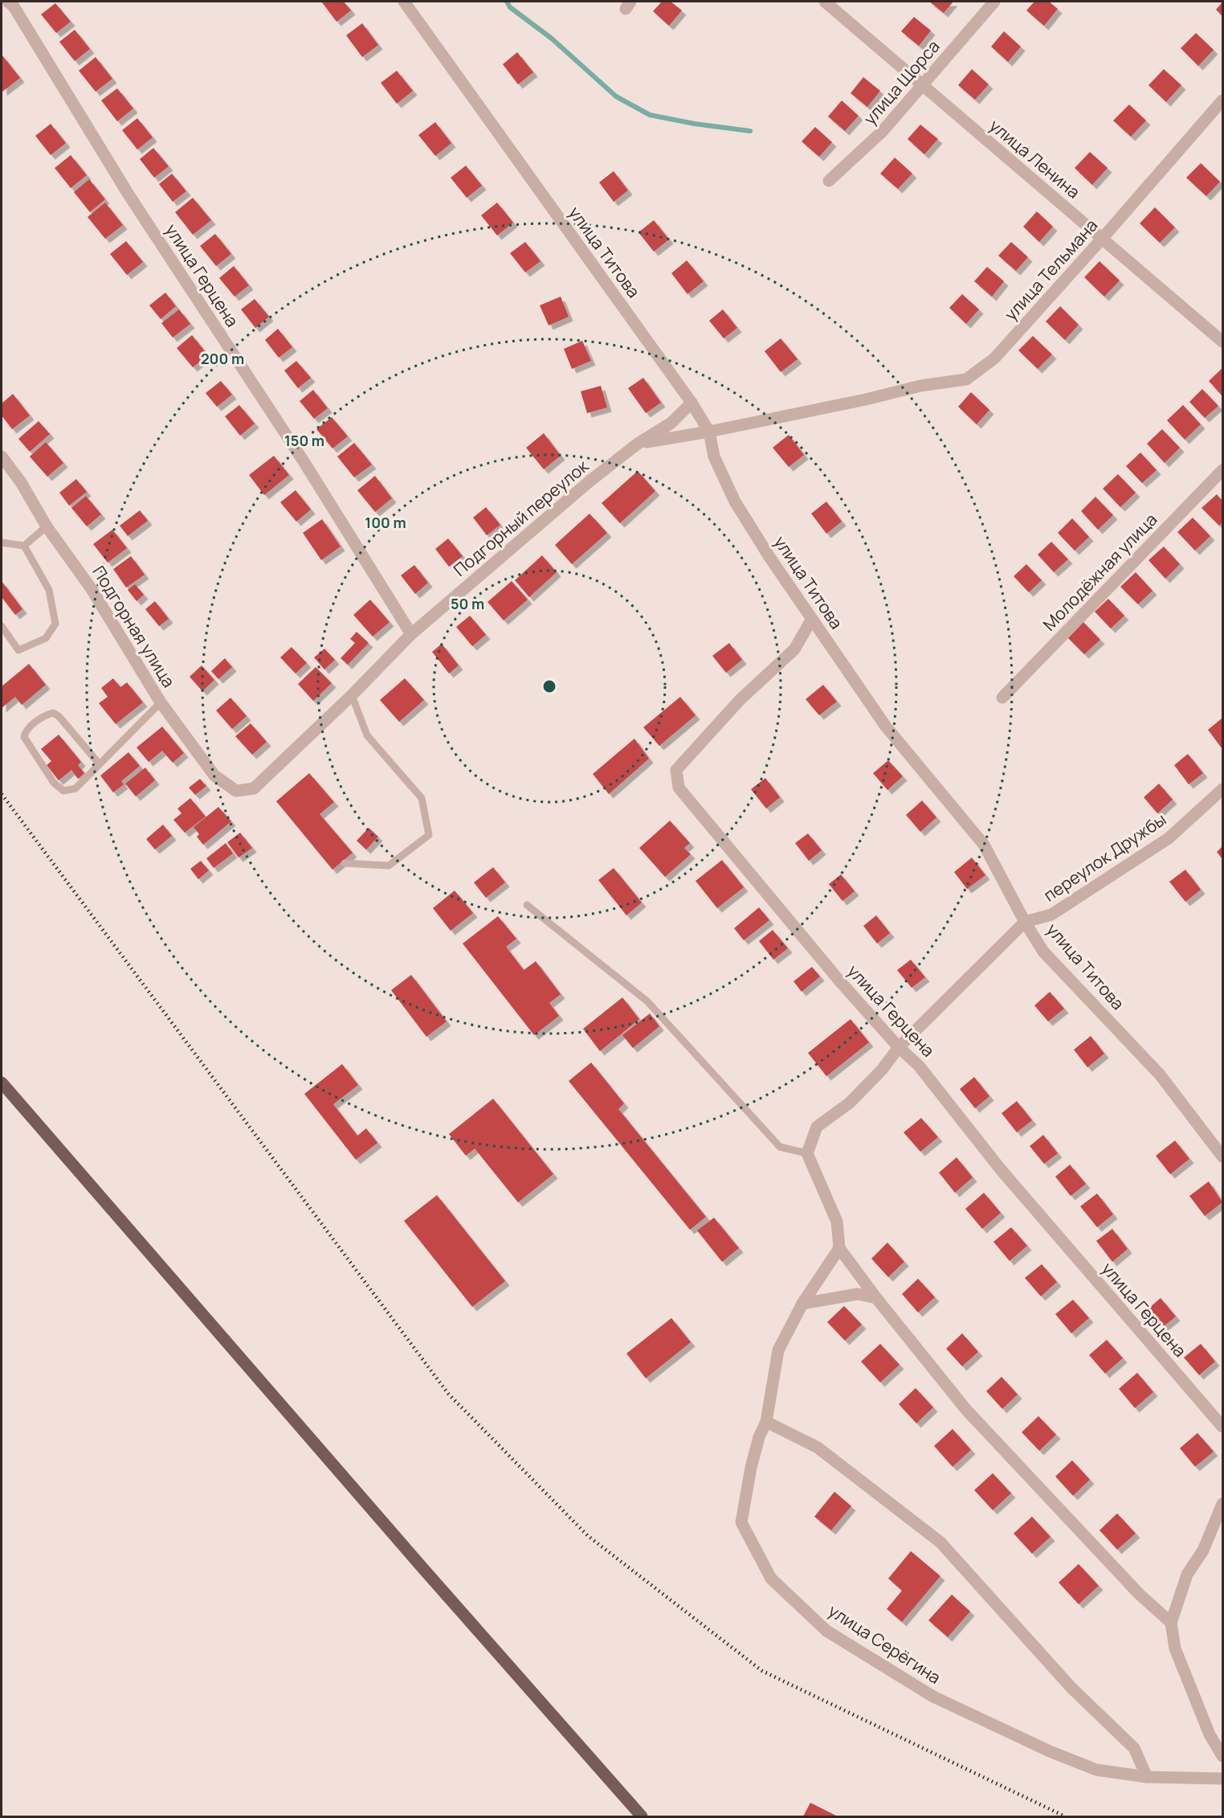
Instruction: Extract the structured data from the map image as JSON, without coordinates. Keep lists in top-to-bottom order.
{
  "streets": {
    "street": [
      "улица Щорса",
      "улица Ленина",
      "улица Титова",
      "улица Тельмана",
      "улица Герцена",
      "Подгорный переулок",
      "Молодёжная улица",
      "Подгорная улица",
      "переулок Дружбы",
      "улица Серёгина"
    ]
  },
  "crossings": [
    ["улица Щорса", "улица Ленина"],
    ["улица Ленина", "улица Тельмана"],
    ["улица Титова", "улица Тельмана"],
    ["улица Титова", "улица Герцена"],
    ["улица Титова", "Подгорный переулок"],
    ["улица Титова", "переулок Дружбы"],
    ["улица Тельмана", "Подгорный переулок"],
    ["улица Герцена", "Подгорный переулок"],
    ["улица Герцена", "переулок Дружбы"],
    ["Подгорный переулок", "Подгорная улица"]
  ],
  "rings": [
    "200 m",
    "150 m",
    "100 m",
    "50 m"
  ]
}
